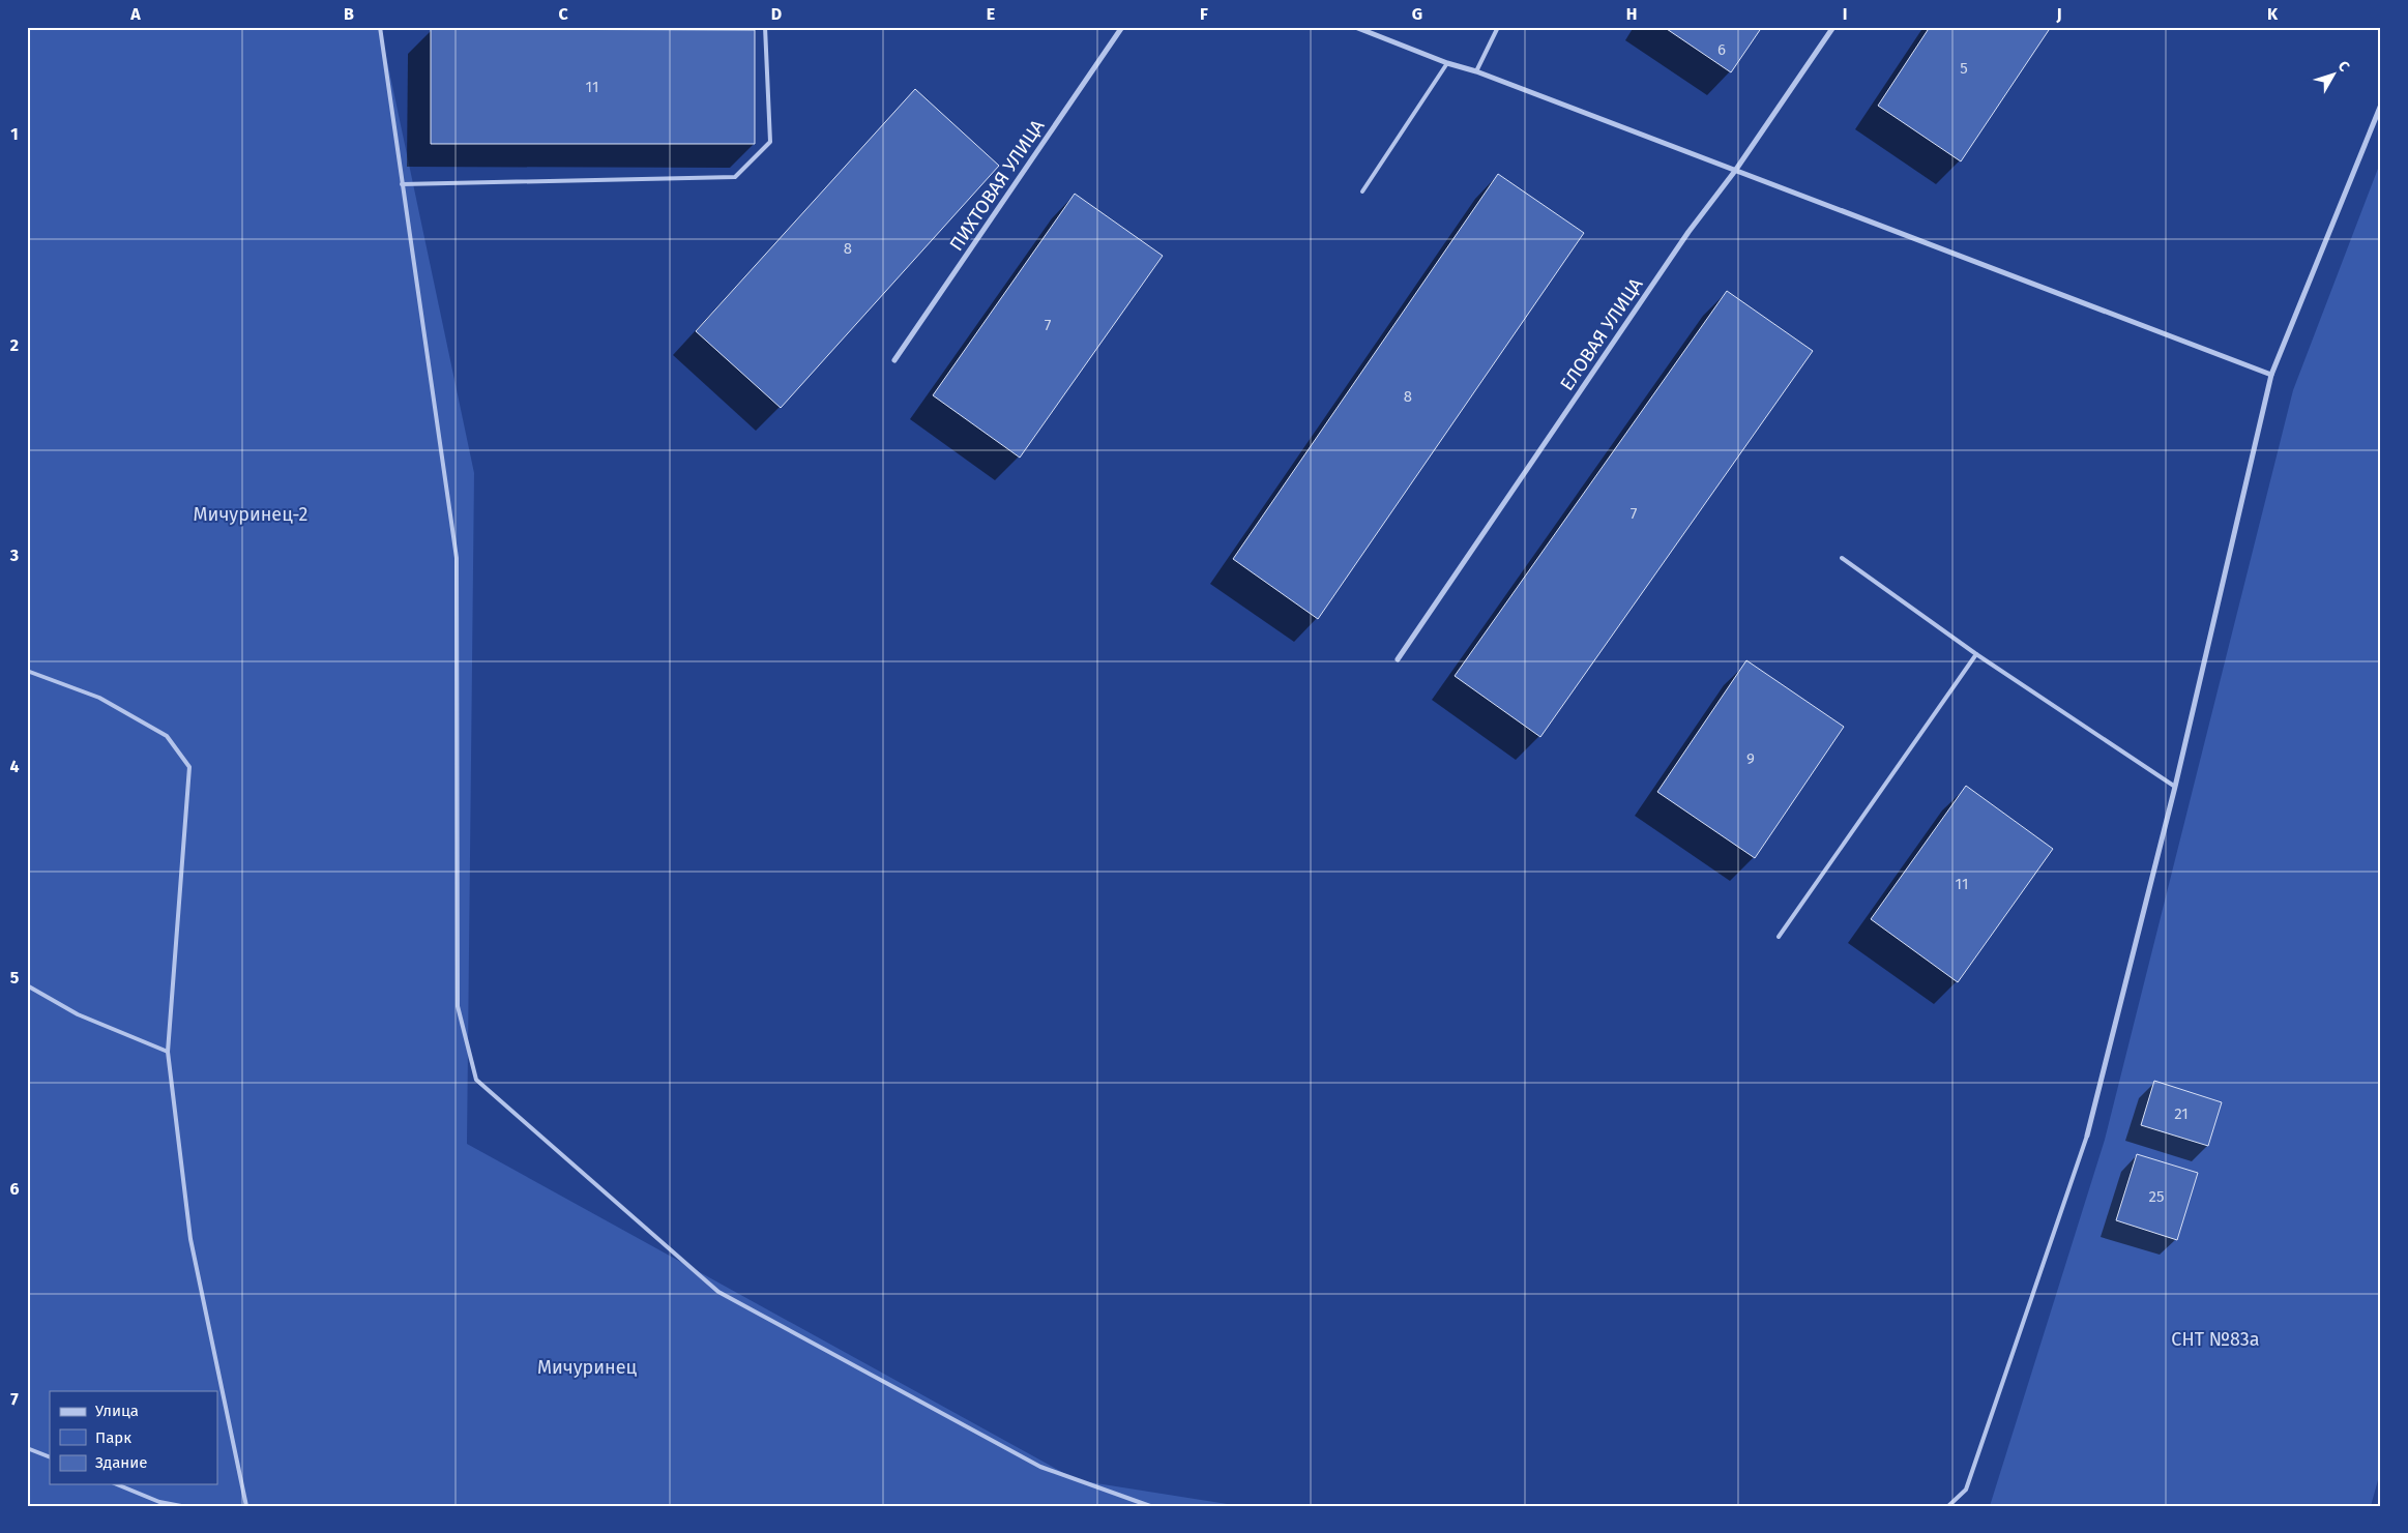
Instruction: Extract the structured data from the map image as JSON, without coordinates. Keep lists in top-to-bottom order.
{
  "streets": {
    "street": ["ПИХТОВАЯ УЛИЦА", "ЕЛОВАЯ УЛИЦА"]
  },
  "parks": ["Мичуринец-2", "СНТ №83а", "Мичуринец"],
  "house_numbers": [
    "6",
    "5",
    "11",
    "8",
    "7",
    "8",
    "7",
    "9",
    "11",
    "21",
    "25"
  ],
  "legend": ["Улица", "Парк", "Здание"],
  "north": "top right",
  "grid": {
    "columns": [
      "A",
      "B",
      "C",
      "D",
      "E",
      "F",
      "G",
      "H",
      "I",
      "J",
      "K"
    ],
    "rows": [
      "1",
      "2",
      "3",
      "4",
      "5",
      "6",
      "7"
    ]
  }
}
